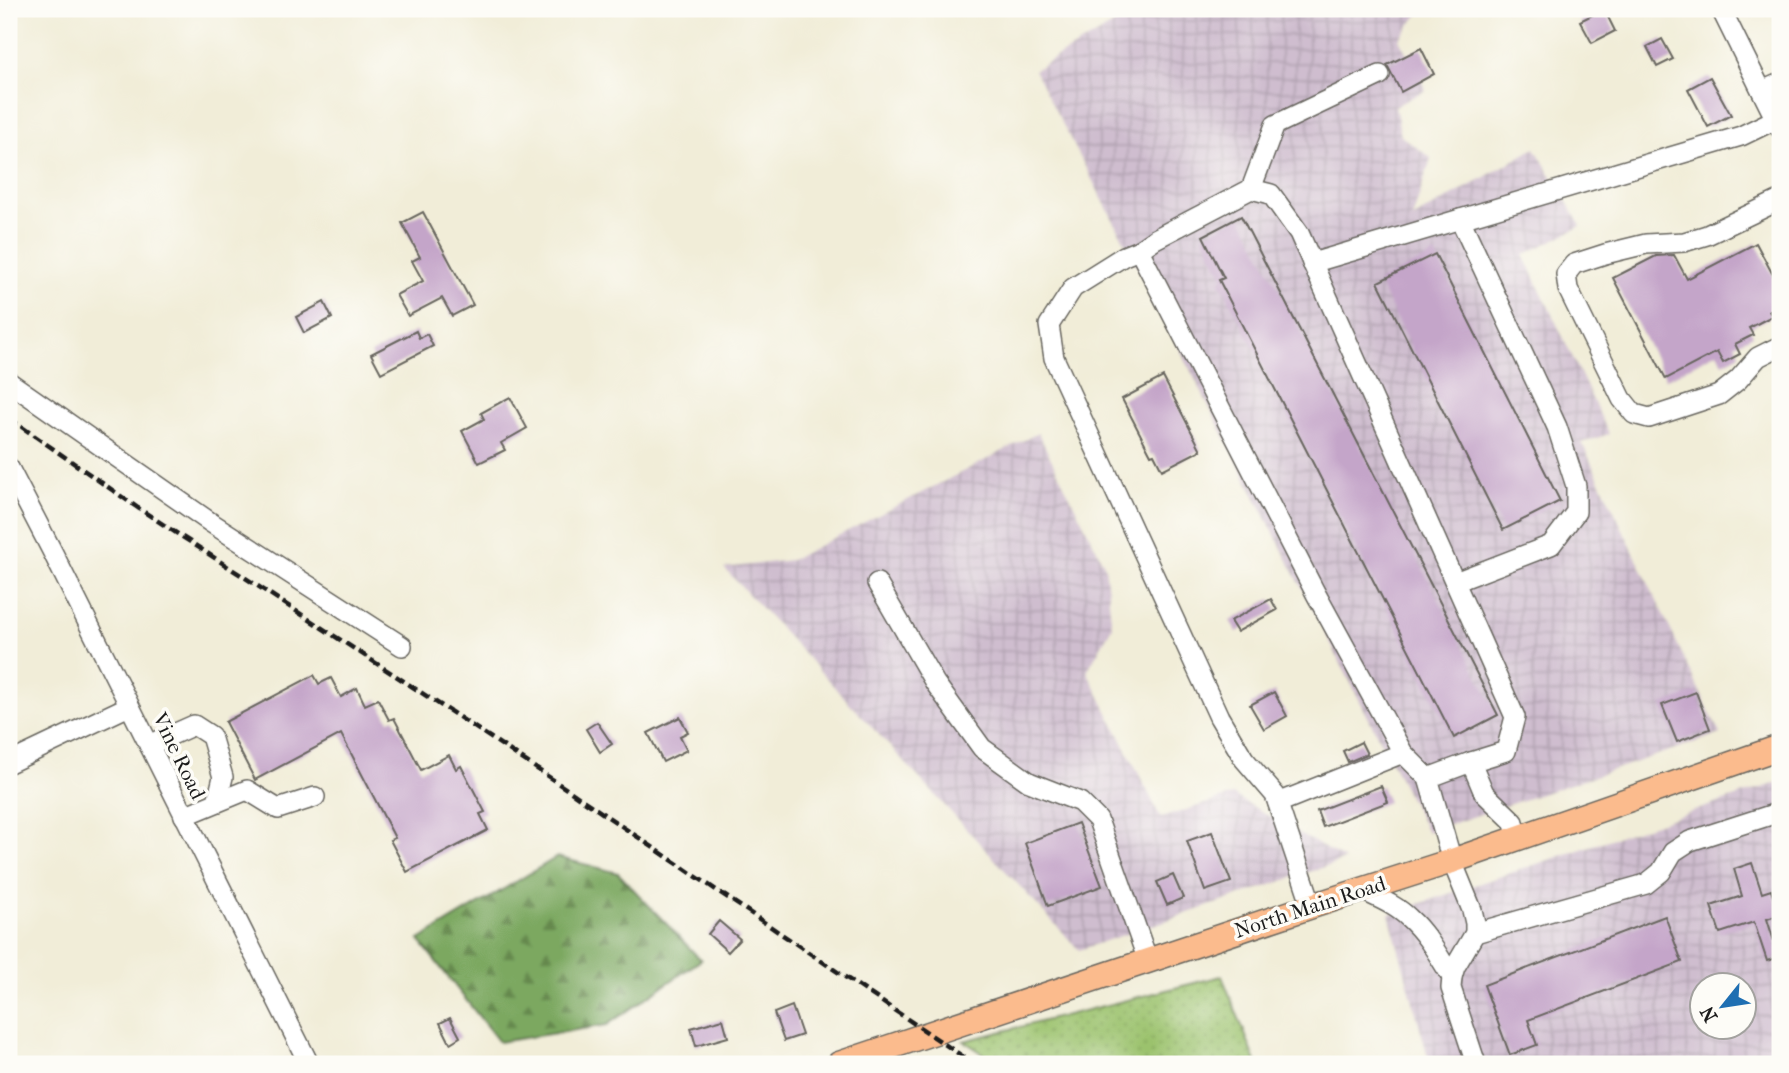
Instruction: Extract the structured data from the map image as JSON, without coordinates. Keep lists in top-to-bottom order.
{
  "streets": {
    "main road": ["North Main Road"],
    "street": ["Vine Road"]
  },
  "north": "bottom left"
}
